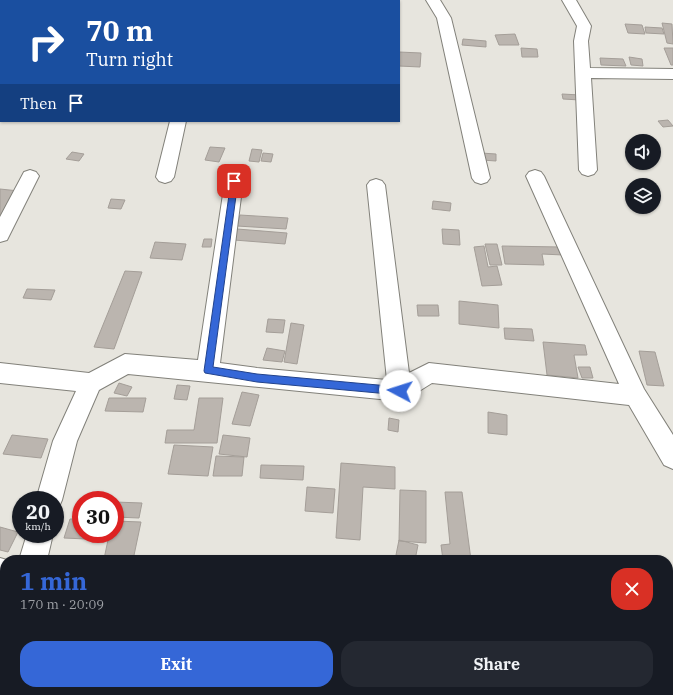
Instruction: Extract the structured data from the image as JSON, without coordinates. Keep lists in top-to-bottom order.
{
  "page": {
    "turn": ["70 m", "Turn right"],
    "then": "Then",
    "speed": "20 km/h",
    "limit": "30",
    "heading": ["1 min", "170 m · 20:09"],
    "buttons": ["Exit", "Share"]
  }
}
